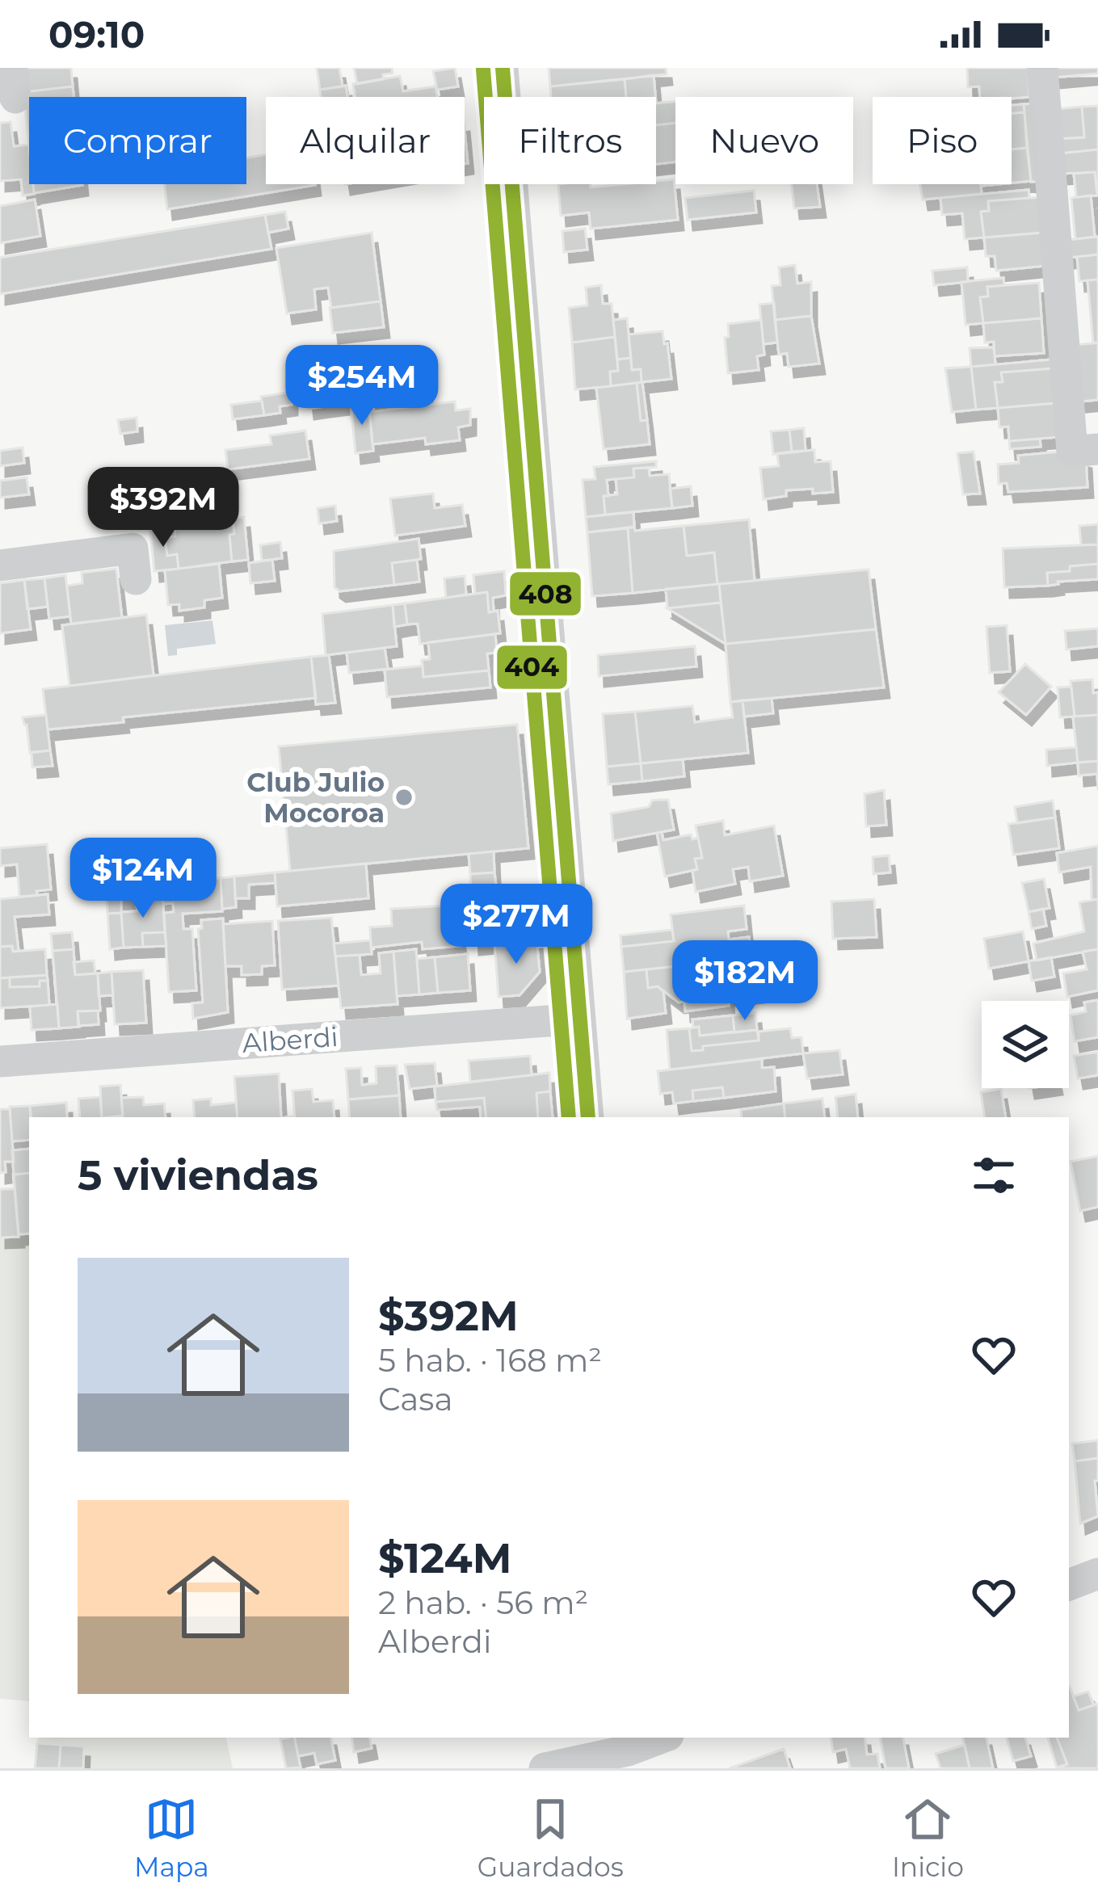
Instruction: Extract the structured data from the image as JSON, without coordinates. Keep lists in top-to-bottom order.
{
  "streets": {
    "street": ["Alberdi"]
  },
  "places": ["Club Julio Mocoroa"],
  "lines": ["transit line 408", "transit line 404"],
  "page": {
    "status": "09:10",
    "chip": [
      "Comprar",
      "Alquilar",
      "Filtros",
      "Nuevo",
      "Piso"
    ],
    "price": [
      "$254M",
      "$392M",
      "$124M",
      "$277M",
      "$182M"
    ],
    "heading": "5 viviendas",
    "list": [
      {
        "name": "$392M",
        "note": "5 hab. · 168 m² · Casa"
      },
      {
        "name": "$124M",
        "note": "2 hab. · 56 m² · Alberdi"
      }
    ],
    "tabs": ["Mapa", "Guardados", "Inicio"]
  }
}
